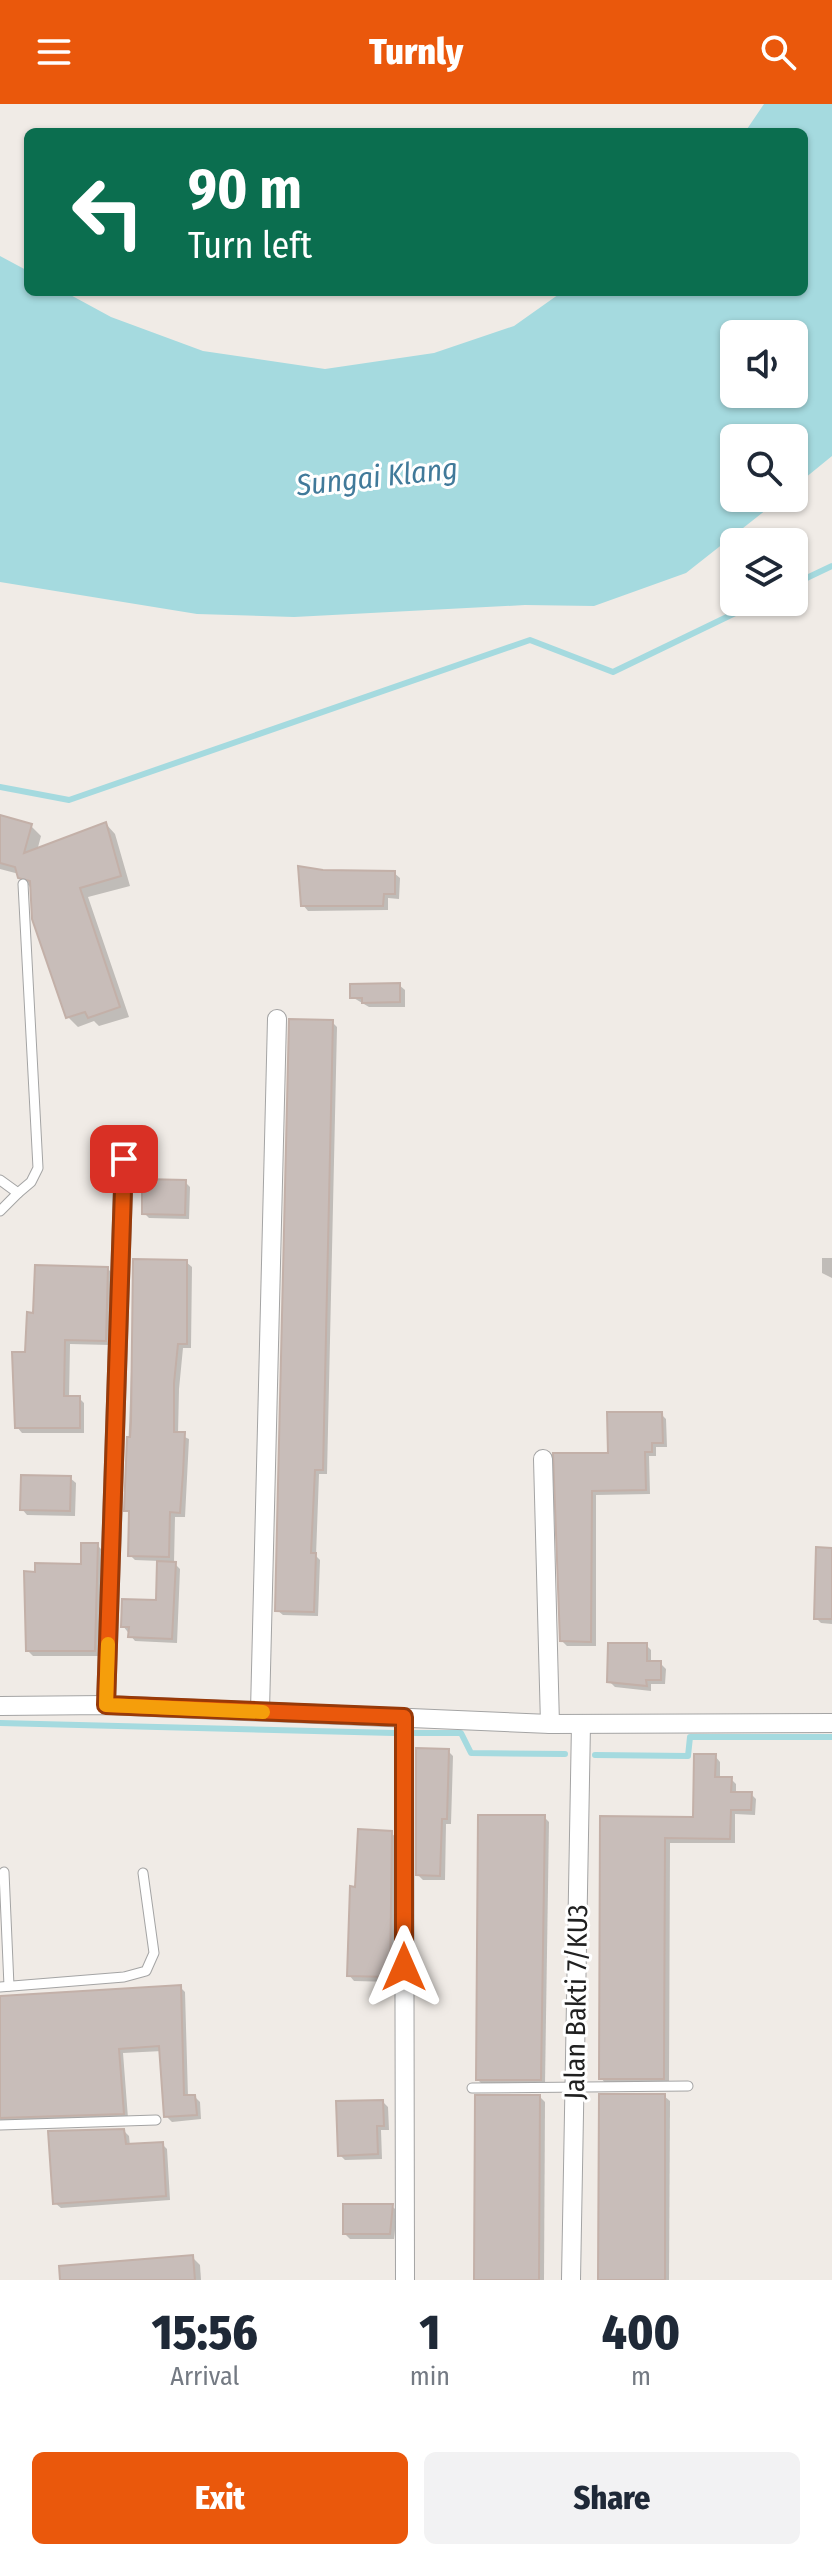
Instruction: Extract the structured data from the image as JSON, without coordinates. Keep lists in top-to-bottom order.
{
  "streets": {
    "street": ["Jalan Bakti 7/KU3"]
  },
  "water": ["Sungai Klang"],
  "page": {
    "header": "Turnly",
    "turn": ["90 m", "Turn left"],
    "eta": [
      "15:56",
      "Arrival",
      "1",
      "min",
      "400",
      "m"
    ],
    "buttons": ["Exit", "Share"]
  }
}
